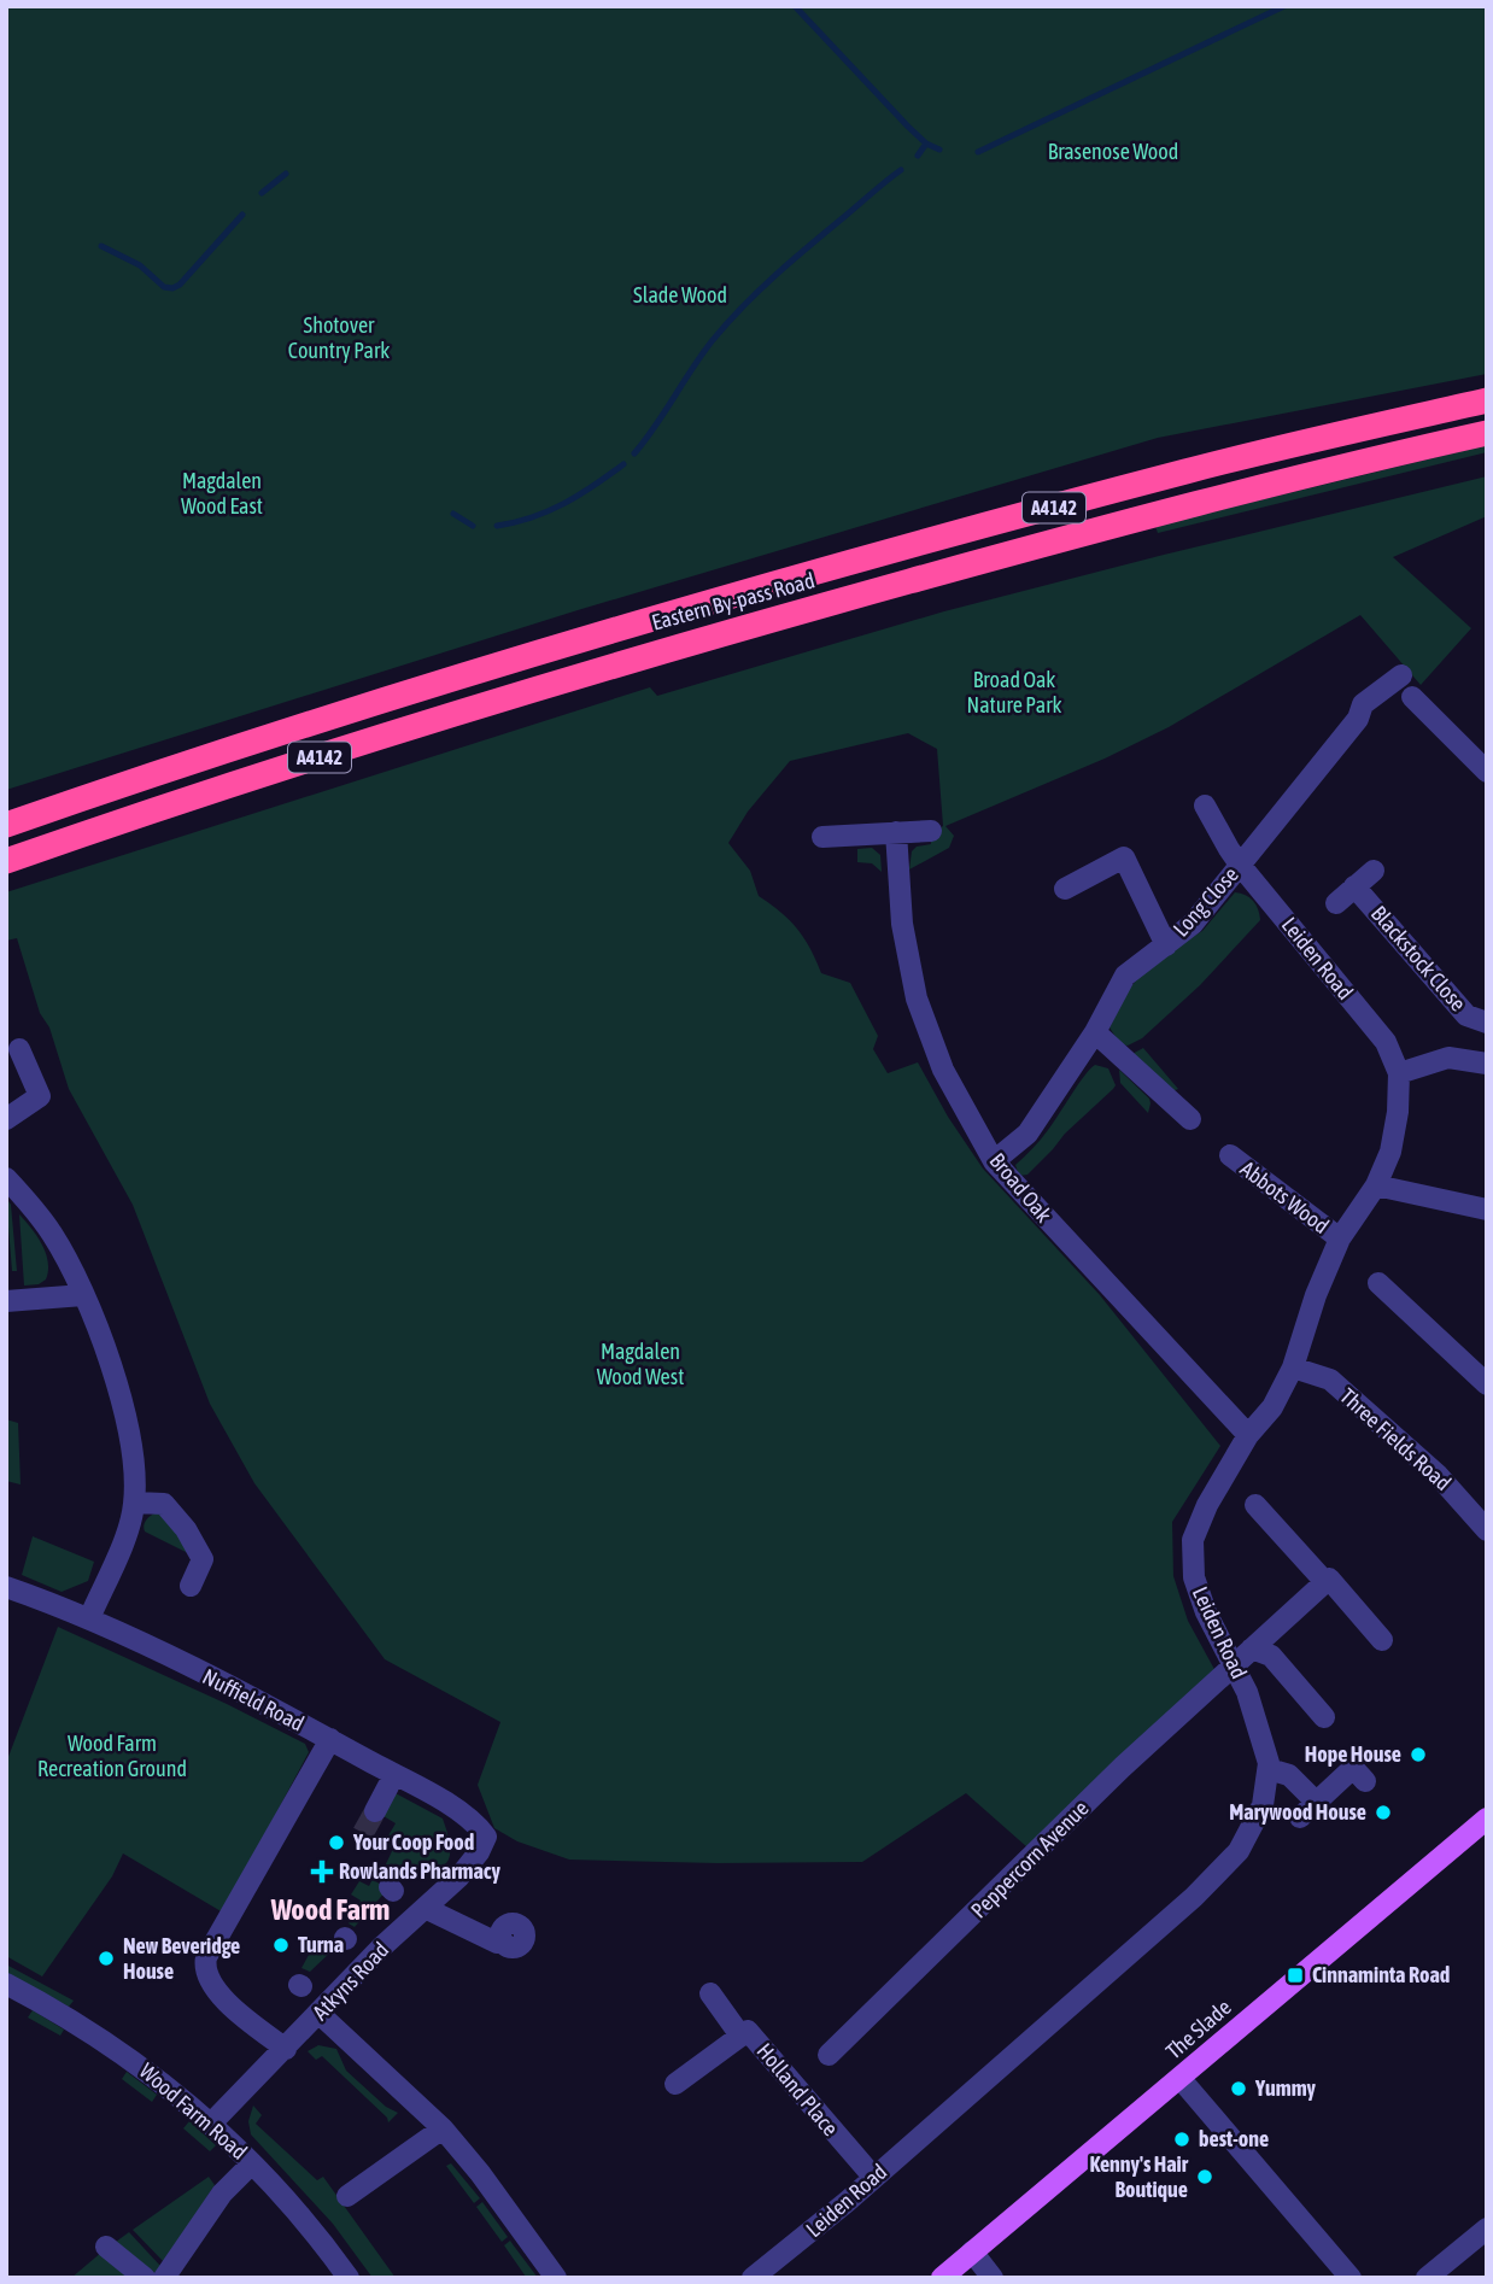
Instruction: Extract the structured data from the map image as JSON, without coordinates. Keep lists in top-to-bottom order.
{
  "streets": {
    "highway": ["A4142", "Eastern By-pass Road"],
    "main road": ["The Slade"],
    "street": [
      "Long Close",
      "Leiden Road",
      "Blackstock Close",
      "Broad Oak",
      "Abbots Wood",
      "Three Fields Road",
      "Nuffield Road",
      "Peppercorn Avenue",
      "Atkyns Road",
      "Holland Place",
      "Wood Farm Road"
    ]
  },
  "crossings": [
    ["Long Close", "Leiden Road"],
    ["Long Close", "Broad Oak"],
    ["Leiden Road", "Broad Oak"],
    ["Leiden Road", "Abbots Wood"],
    ["Leiden Road", "Three Fields Road"],
    ["Leiden Road", "Peppercorn Avenue"],
    ["Leiden Road", "Holland Place"],
    ["Nuffield Road", "Atkyns Road"],
    ["Atkyns Road", "Wood Farm Road"]
  ],
  "districts": ["Wood Farm"],
  "parks": [
    "Brasenose Wood",
    "Slade Wood",
    "Shotover Country Park",
    "Magdalen Wood East",
    "Broad Oak Nature Park",
    "Magdalen Wood West",
    "Wood Farm Recreation Ground"
  ],
  "places": {
    "other": [
      "Hope House",
      "Marywood House",
      "Your Coop Food",
      "Turna",
      "New Beveridge House",
      "Yummy",
      "best-one",
      "Kenny's Hair Boutique"
    ],
    "health": ["Rowlands Pharmacy"],
    "transit": ["Cinnaminta Road"]
  }
}
